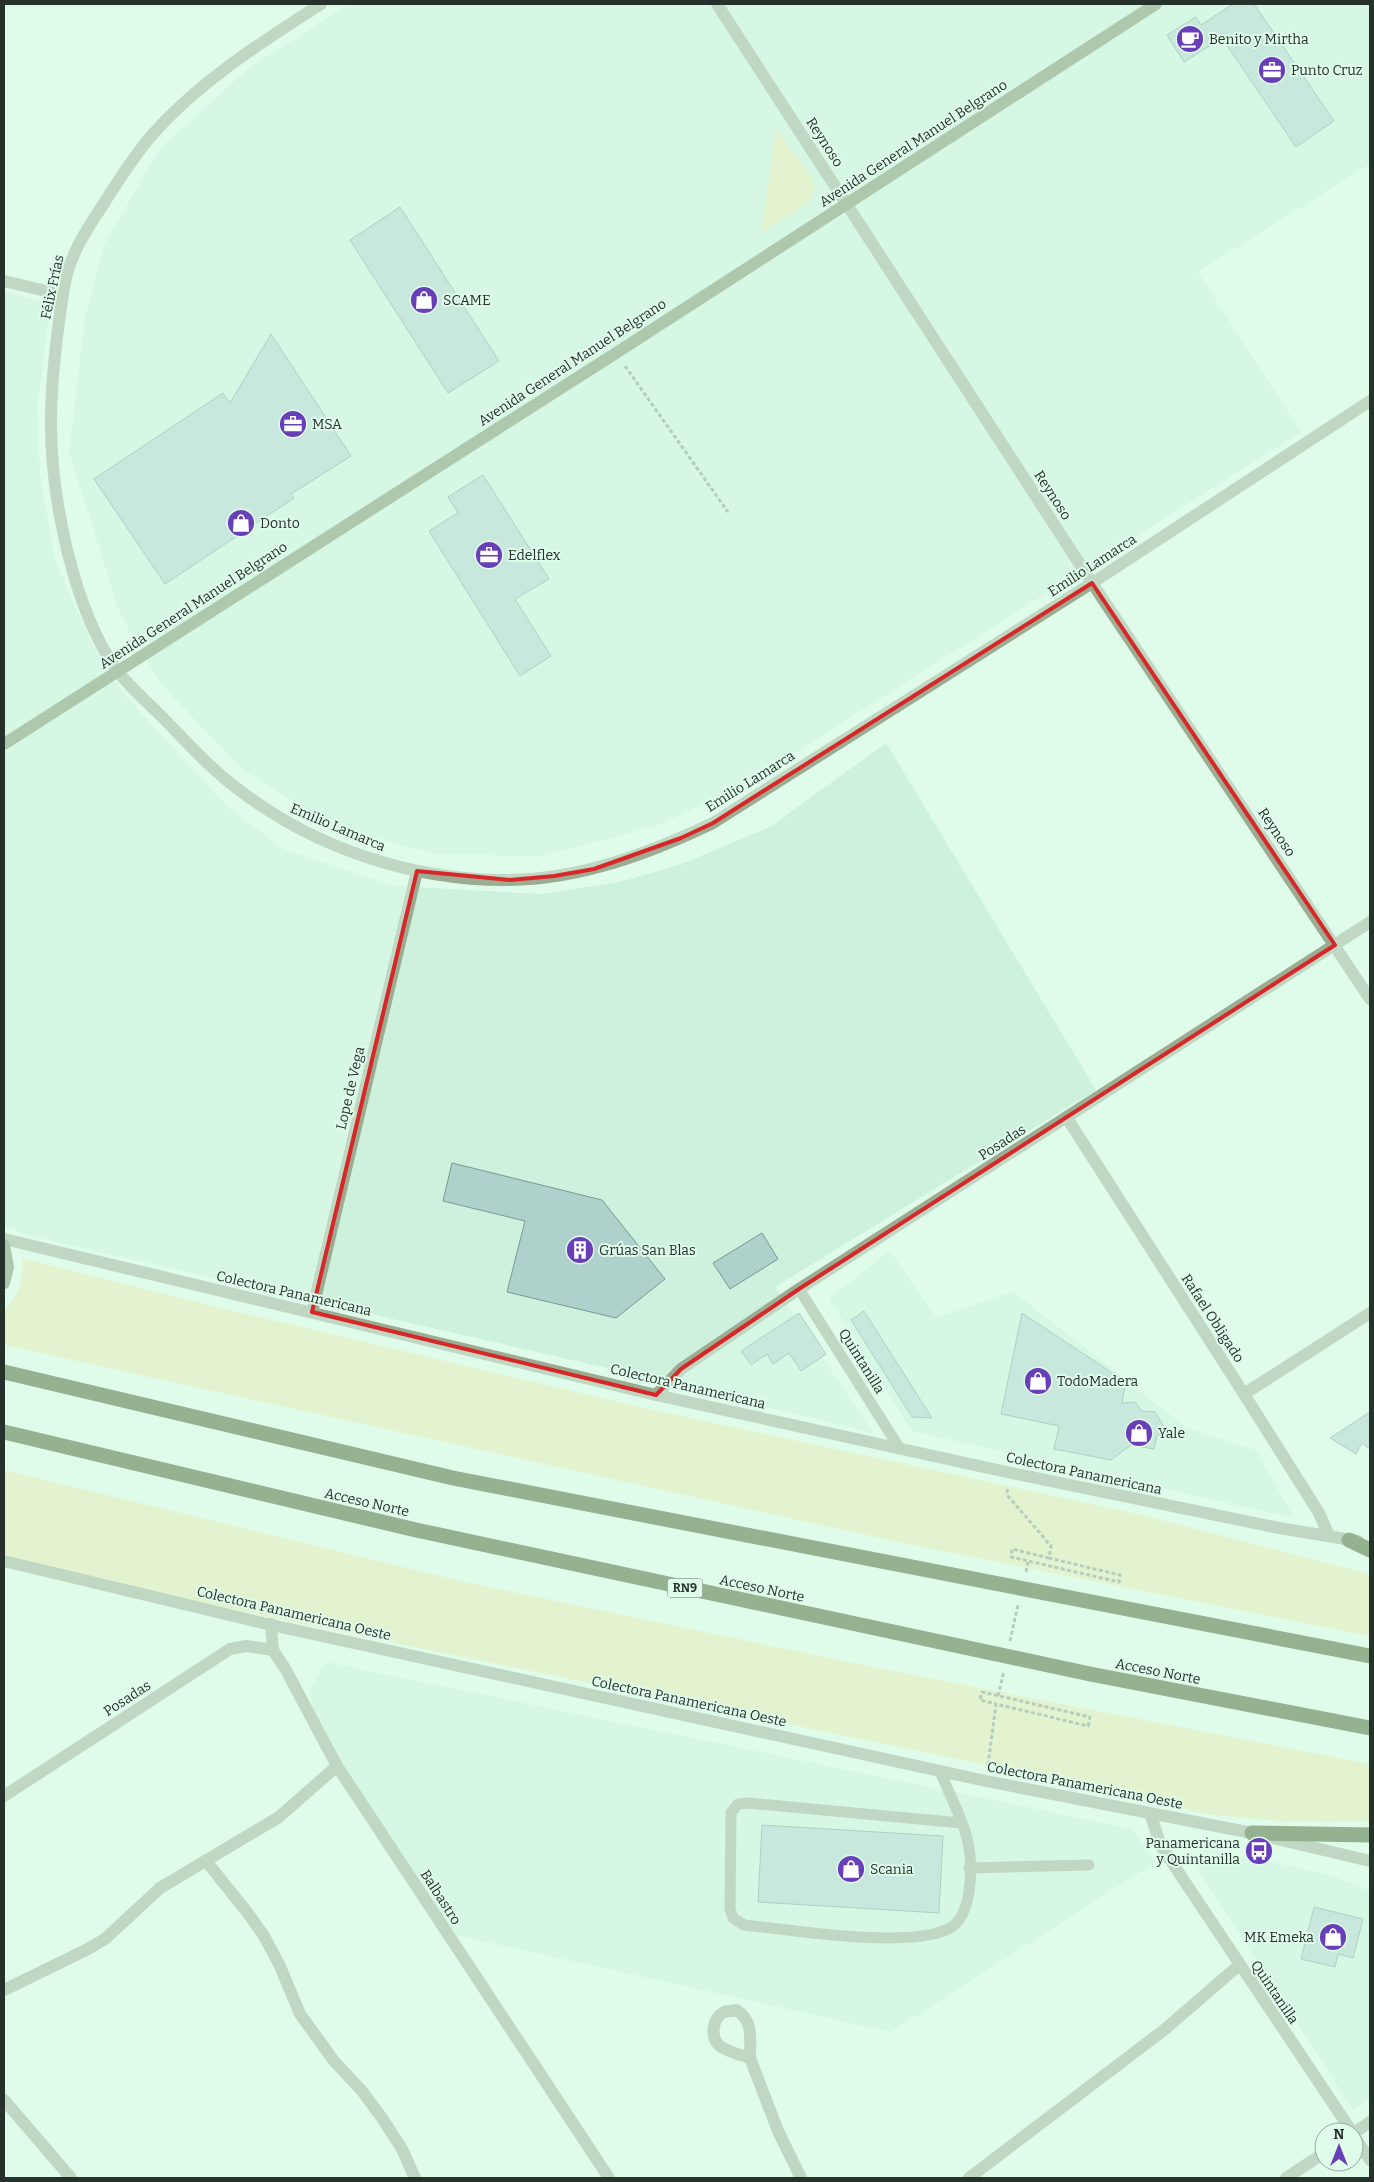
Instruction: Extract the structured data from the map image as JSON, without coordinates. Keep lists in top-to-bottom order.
{
  "streets": {
    "highway": ["Acceso Norte", "RN9"],
    "main road": ["Avenida General Manuel Belgrano"],
    "street": [
      "Reynoso",
      "Félix Frías",
      "Emilio Lamarca",
      "Lope de Vega",
      "Posadas",
      "Colectora Panamericana",
      "Rafael Obligado",
      "Quintanilla",
      "Colectora Panamericana Oeste",
      "Balbastro"
    ]
  },
  "crossings": [
    ["Reynoso", "Avenida General Manuel Belgrano"],
    ["Reynoso", "Emilio Lamarca"],
    ["Reynoso", "Posadas"],
    ["Avenida General Manuel Belgrano", "Félix Frías"],
    ["Avenida General Manuel Belgrano", "Emilio Lamarca"],
    ["Félix Frías", "Emilio Lamarca"],
    ["Emilio Lamarca", "Lope de Vega"],
    ["Lope de Vega", "Colectora Panamericana"],
    ["Posadas", "Colectora Panamericana"],
    ["Posadas", "Rafael Obligado"],
    ["Posadas", "Quintanilla"],
    ["Posadas", "Balbastro"],
    ["Colectora Panamericana", "Rafael Obligado"],
    ["Colectora Panamericana", "Quintanilla"],
    ["Quintanilla", "Colectora Panamericana Oeste"]
  ],
  "places": {
    "cafe": ["Benito y Mirtha"],
    "office": ["Punto Cruz", "MSA", "Edelflex"],
    "shop": [
      "SCAME",
      "Donto",
      "TodoMadera",
      "Yale",
      "Scania",
      "MK Emeka"
    ],
    "building": ["Grúas San Blas"],
    "bus stop": ["Panamericana y Quintanilla"]
  },
  "north": "top"
}
